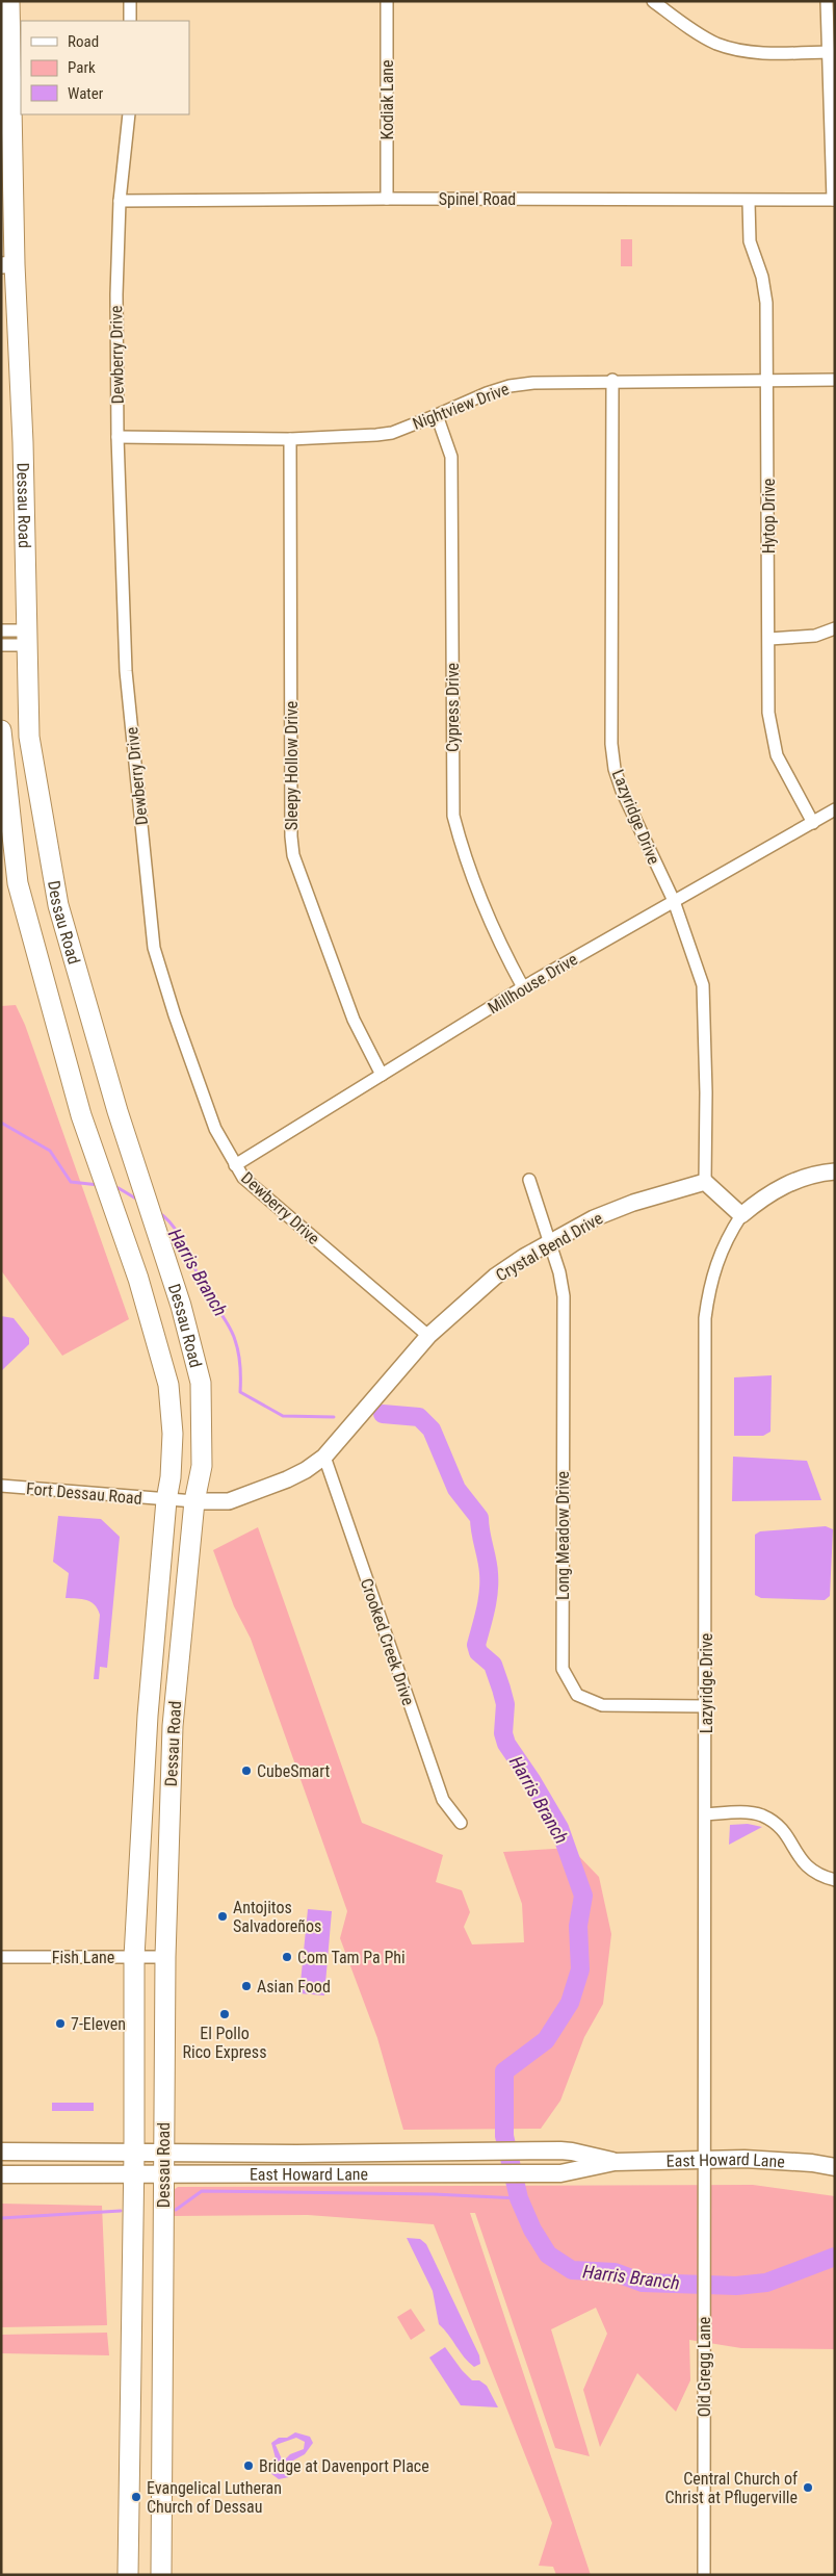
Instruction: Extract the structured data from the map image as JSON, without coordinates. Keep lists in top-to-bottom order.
{
  "streets": {
    "main road": ["Dessau Road", "East Howard Lane"],
    "street": [
      "Kodiak Lane",
      "Spinel Road",
      "Dewberry Drive",
      "Nightview Drive",
      "Hytop Drive",
      "Cypress Drive",
      "Sleepy Hollow Drive",
      "Lazyridge Drive",
      "Millhouse Drive",
      "Crystal Bend Drive",
      "Fort Dessau Road",
      "Long Meadow Drive",
      "Crooked Creek Drive",
      "Fish Lane",
      "Old Gregg Lane"
    ]
  },
  "crossings": [
    ["Kodiak Lane", "Spinel Road"],
    ["Spinel Road", "Dewberry Drive"],
    ["Spinel Road", "Hytop Drive"],
    ["Dewberry Drive", "Nightview Drive"],
    ["Dewberry Drive", "Millhouse Drive"],
    ["Dewberry Drive", "Crystal Bend Drive"],
    ["Nightview Drive", "Hytop Drive"],
    ["Nightview Drive", "Cypress Drive"],
    ["Nightview Drive", "Sleepy Hollow Drive"],
    ["Nightview Drive", "Lazyridge Drive"],
    ["Dessau Road", "Crystal Bend Drive"],
    ["Dessau Road", "Fort Dessau Road"],
    ["Dessau Road", "Fish Lane"],
    ["Dessau Road", "East Howard Lane"],
    ["Hytop Drive", "Millhouse Drive"],
    ["Cypress Drive", "Millhouse Drive"],
    ["Sleepy Hollow Drive", "Millhouse Drive"],
    ["Lazyridge Drive", "Millhouse Drive"],
    ["Lazyridge Drive", "Crystal Bend Drive"],
    ["Lazyridge Drive", "Long Meadow Drive"],
    ["Lazyridge Drive", "East Howard Lane"],
    ["Lazyridge Drive", "Old Gregg Lane"],
    ["Crystal Bend Drive", "Fort Dessau Road"],
    ["Crystal Bend Drive", "Long Meadow Drive"],
    ["Crystal Bend Drive", "Crooked Creek Drive"],
    ["East Howard Lane", "Old Gregg Lane"]
  ],
  "water": ["Harris Branch"],
  "places": [
    "CubeSmart",
    "Antojitos Salvadoreños",
    "Com Tam Pa Phi",
    "Asian Food",
    "El Pollo Rico Express",
    "7-Eleven",
    "Bridge at Davenport Place",
    "Central Church of Christ at Pflugerville",
    "Evangelical Lutheran Church of Dessau"
  ],
  "legend": ["Road", "Park", "Water"]
}
